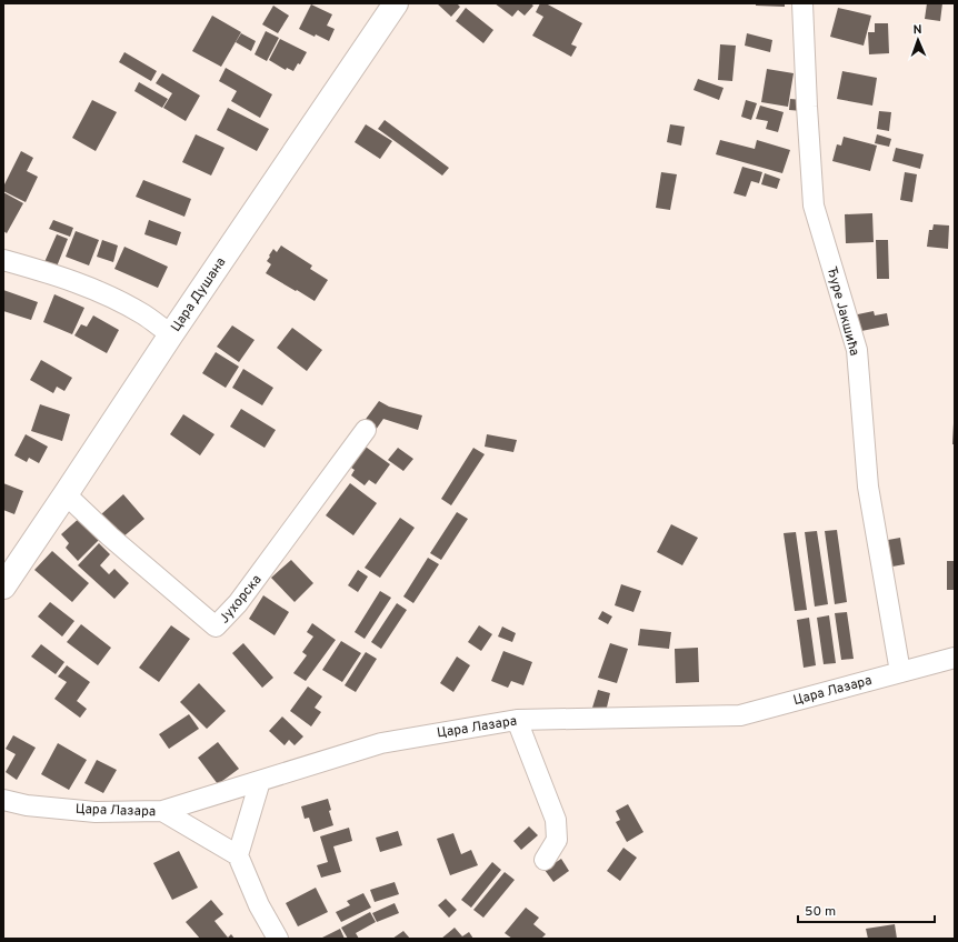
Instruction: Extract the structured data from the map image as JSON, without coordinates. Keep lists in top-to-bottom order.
{
  "streets": {
    "main road": ["Цара Душана"],
    "street": ["Ђуре Јакшића", "Јухорска", "Цара Лазара"]
  },
  "crossings": [
    ["Цара Душана", "Јухорска"],
    ["Ђуре Јакшића", "Цара Лазара"]
  ],
  "scale_bar": "50 m",
  "north": "top"
}
